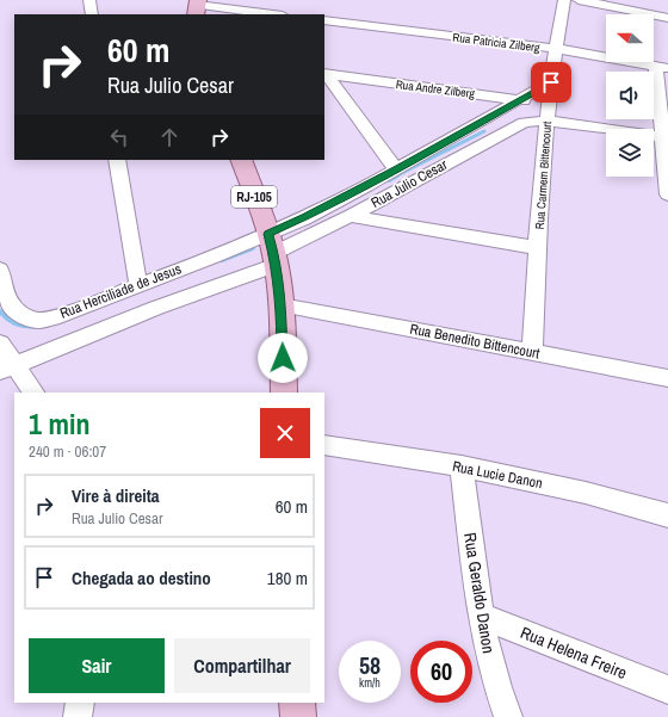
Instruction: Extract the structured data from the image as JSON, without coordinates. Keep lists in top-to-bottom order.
{
  "streets": {
    "main road": ["RJ-105"],
    "street": [
      "Rua Patricia Zilberg",
      "Rua Andre Zilberg",
      "Rua Carmem Bittencourt",
      "Rua Julio Cesar",
      "Rua Herciliade de Jesus",
      "Rua Benedito Bittencourt",
      "Rua Lucie Danon",
      "Rua Geraldo Danon",
      "Rua Helena Freire"
    ]
  },
  "crossings": [
    ["Rua Patricia Zilberg", "Rua Carmem Bittencourt"],
    ["Rua Andre Zilberg", "Rua Carmem Bittencourt"],
    ["Rua Andre Zilberg", "Rua Julio Cesar"],
    ["Rua Carmem Bittencourt", "Rua Julio Cesar"],
    ["Rua Carmem Bittencourt", "Rua Benedito Bittencourt"],
    ["Rua Julio Cesar", "RJ-105"],
    ["Rua Julio Cesar", "Rua Herciliade de Jesus"],
    ["RJ-105", "Rua Herciliade de Jesus"],
    ["RJ-105", "Rua Benedito Bittencourt"],
    ["Rua Lucie Danon", "Rua Geraldo Danon"],
    ["Rua Geraldo Danon", "Rua Helena Freire"]
  ],
  "north": "left",
  "page": {
    "turn": ["60 m", "Rua Julio Cesar"],
    "heading": ["1 min", "240 m · 06:07"],
    "list": [
      {
        "name": "Vire à direita",
        "note": "Rua Julio Cesar",
        "value": "60 m"
      },
      {
        "name": "Chegada ao destino",
        "value": "180 m"
      }
    ],
    "buttons": ["Sair", "Compartilhar"],
    "speed": "58 km/h",
    "limit": "60"
  }
}
